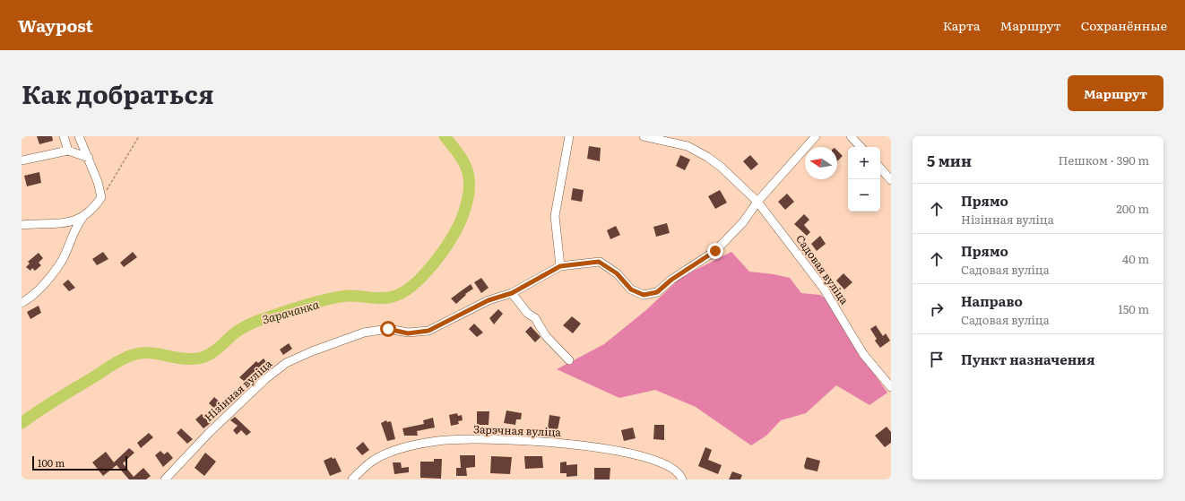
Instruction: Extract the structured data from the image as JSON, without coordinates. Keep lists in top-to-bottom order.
{
  "streets": {
    "street": ["Садовая вуліца", "Нізінная вуліца", "Зарэчная вуліца"]
  },
  "water": ["Зарачанка"],
  "scale_bar": "100 m",
  "north": "left",
  "page": {
    "header": "Waypost",
    "nav": ["Карта", "Маршрут", "Сохранённые"],
    "title": "Как добраться",
    "buttons": "Маршрут",
    "heading": ["5 мин", "Пешком · 390 m"],
    "map_buttons": ["+", "−"],
    "list": [
      ["Прямо", "Нізінная вуліца", "200 m"],
      ["Прямо", "Садовая вуліца", "40 m"],
      ["Направо", "Садовая вуліца", "150 m"],
      "Пункт назначения"
    ],
    "scale": "100 m"
  }
}
